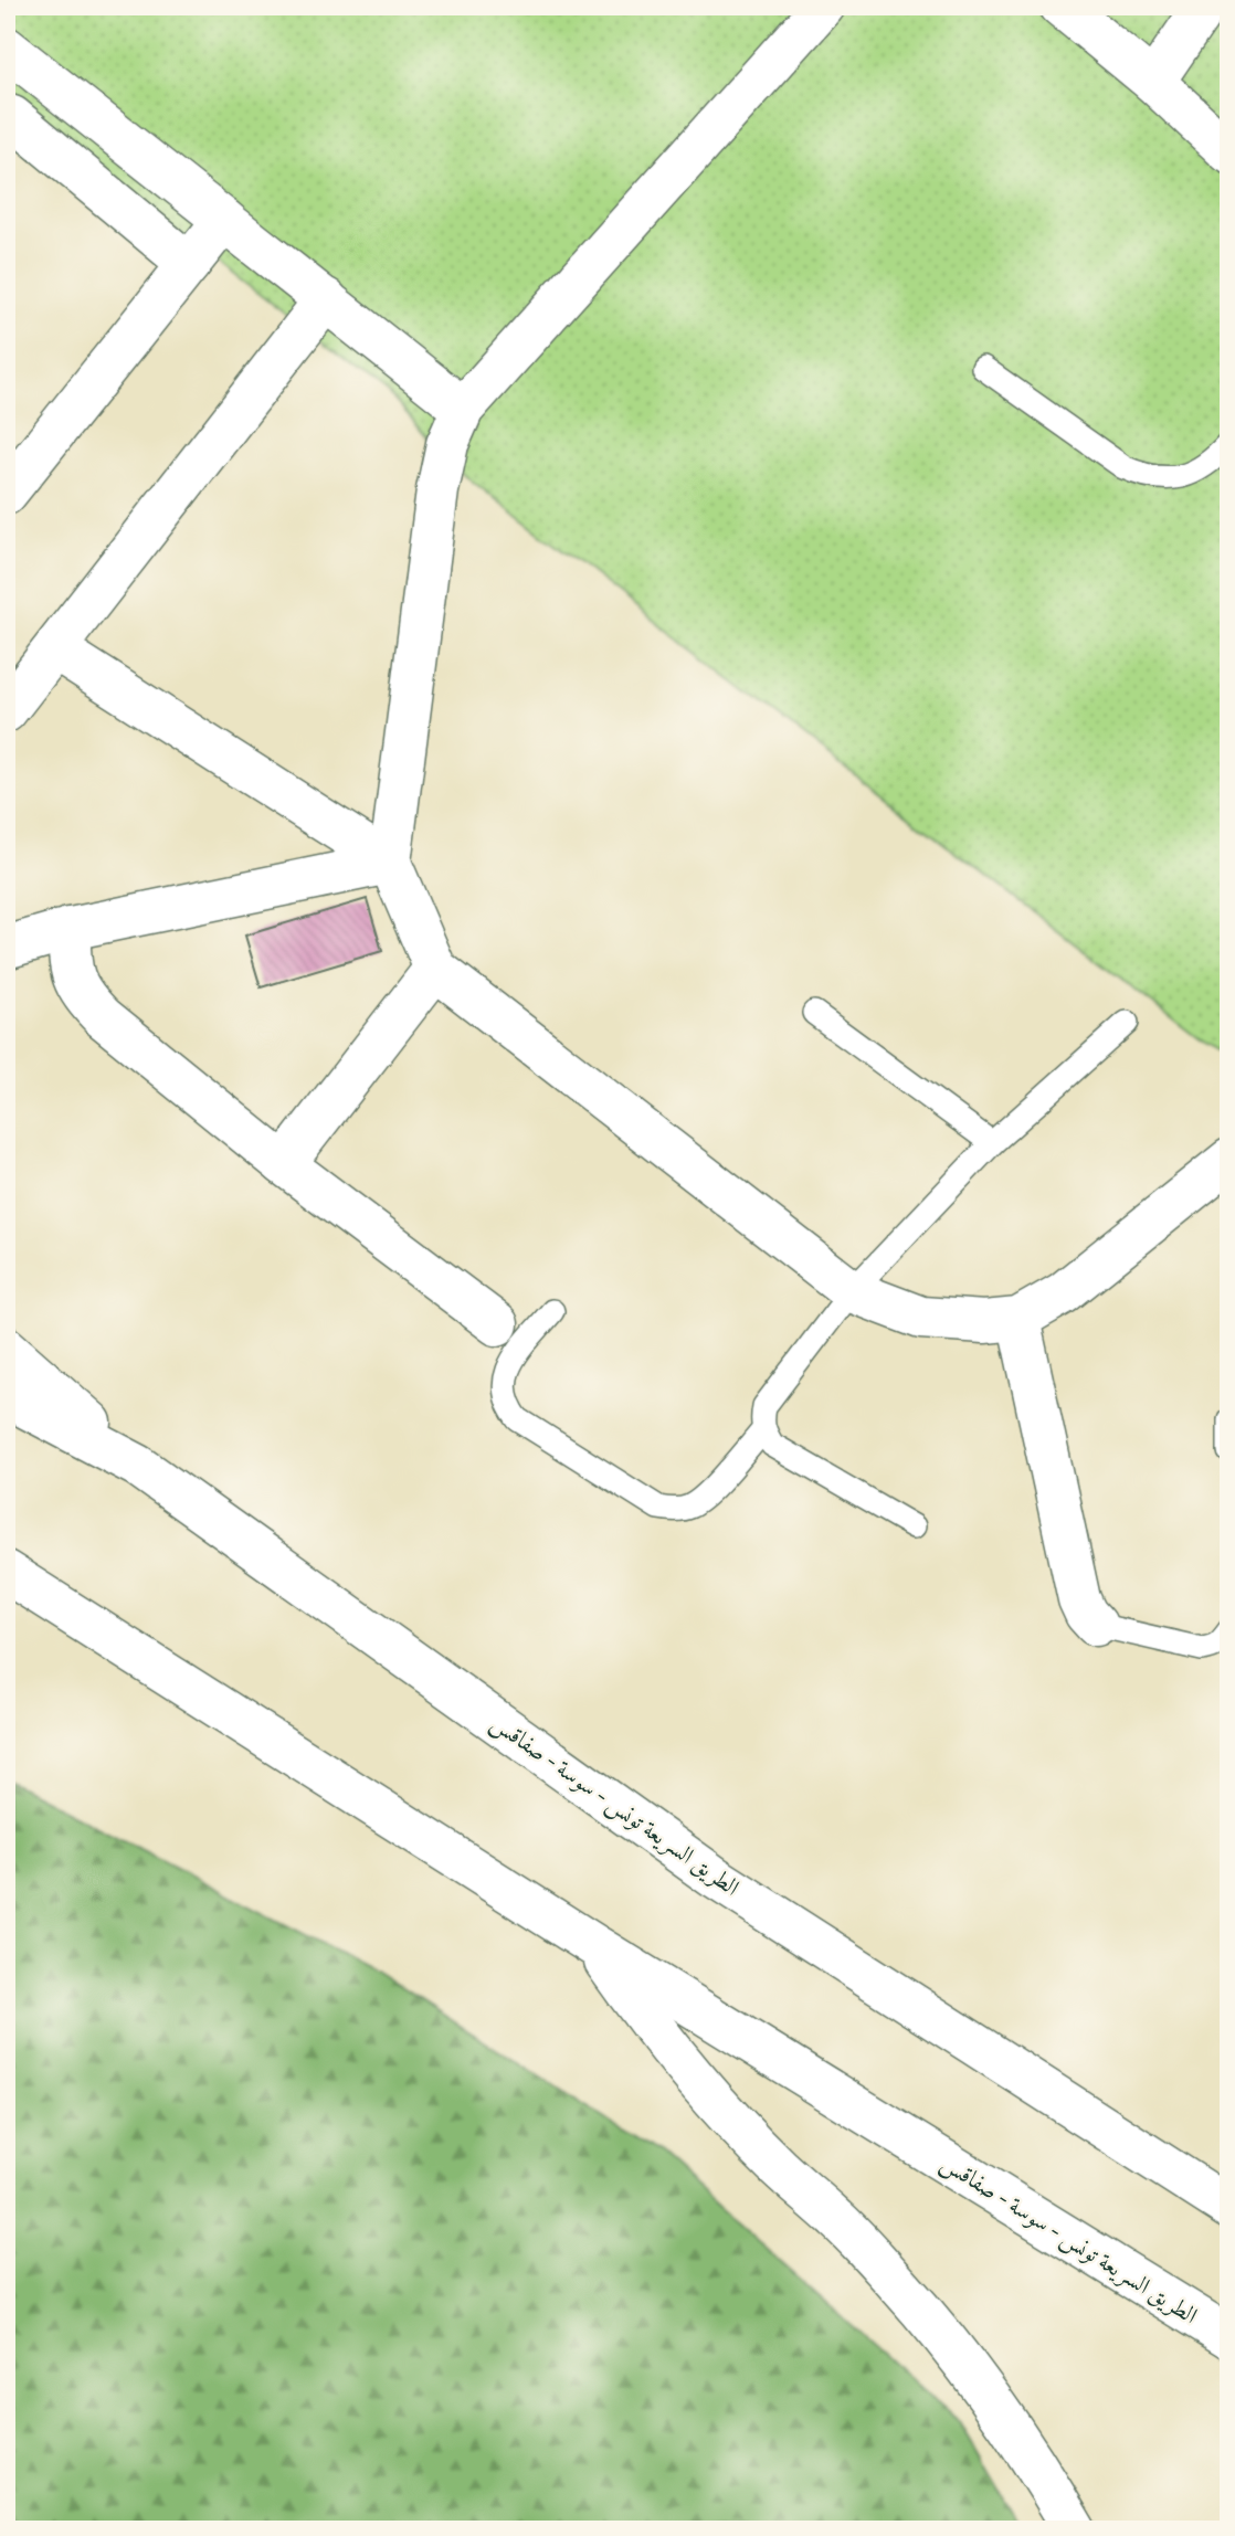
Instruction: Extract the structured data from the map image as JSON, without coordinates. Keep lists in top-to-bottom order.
{
  "streets": {
    "main road": ["الطريق السريعة تونس - سوسة - صفاقس"]
  }
}
